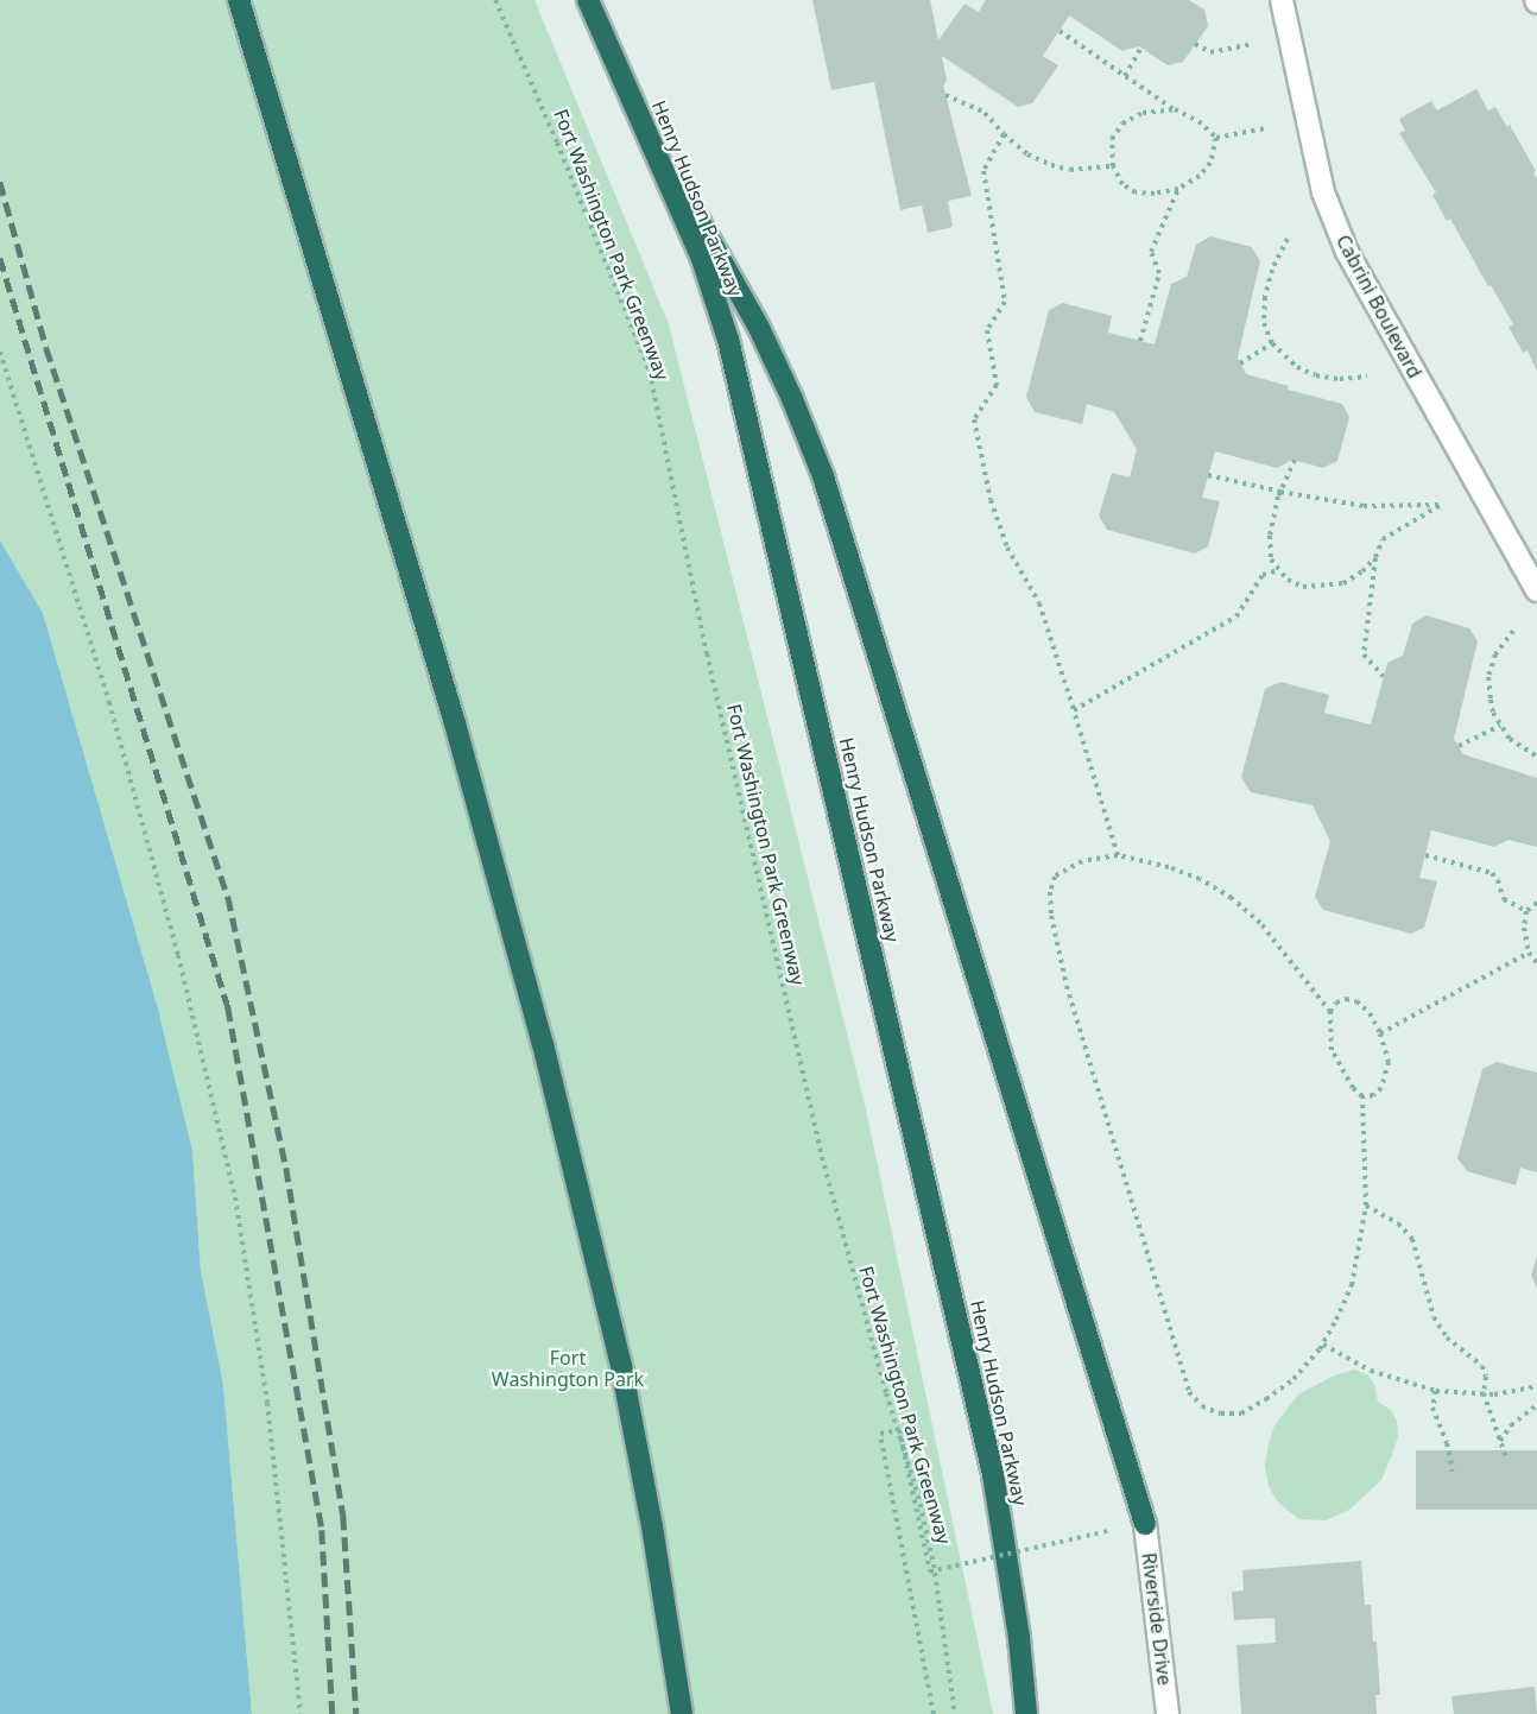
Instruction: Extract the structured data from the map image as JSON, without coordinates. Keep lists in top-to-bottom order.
{
  "streets": {
    "highway": ["Henry Hudson Parkway"],
    "street": ["Cabrini Boulevard", "Riverside Drive"],
    "path": ["Fort Washington Park Greenway"]
  },
  "parks": ["Fort Washington Park"]
}
